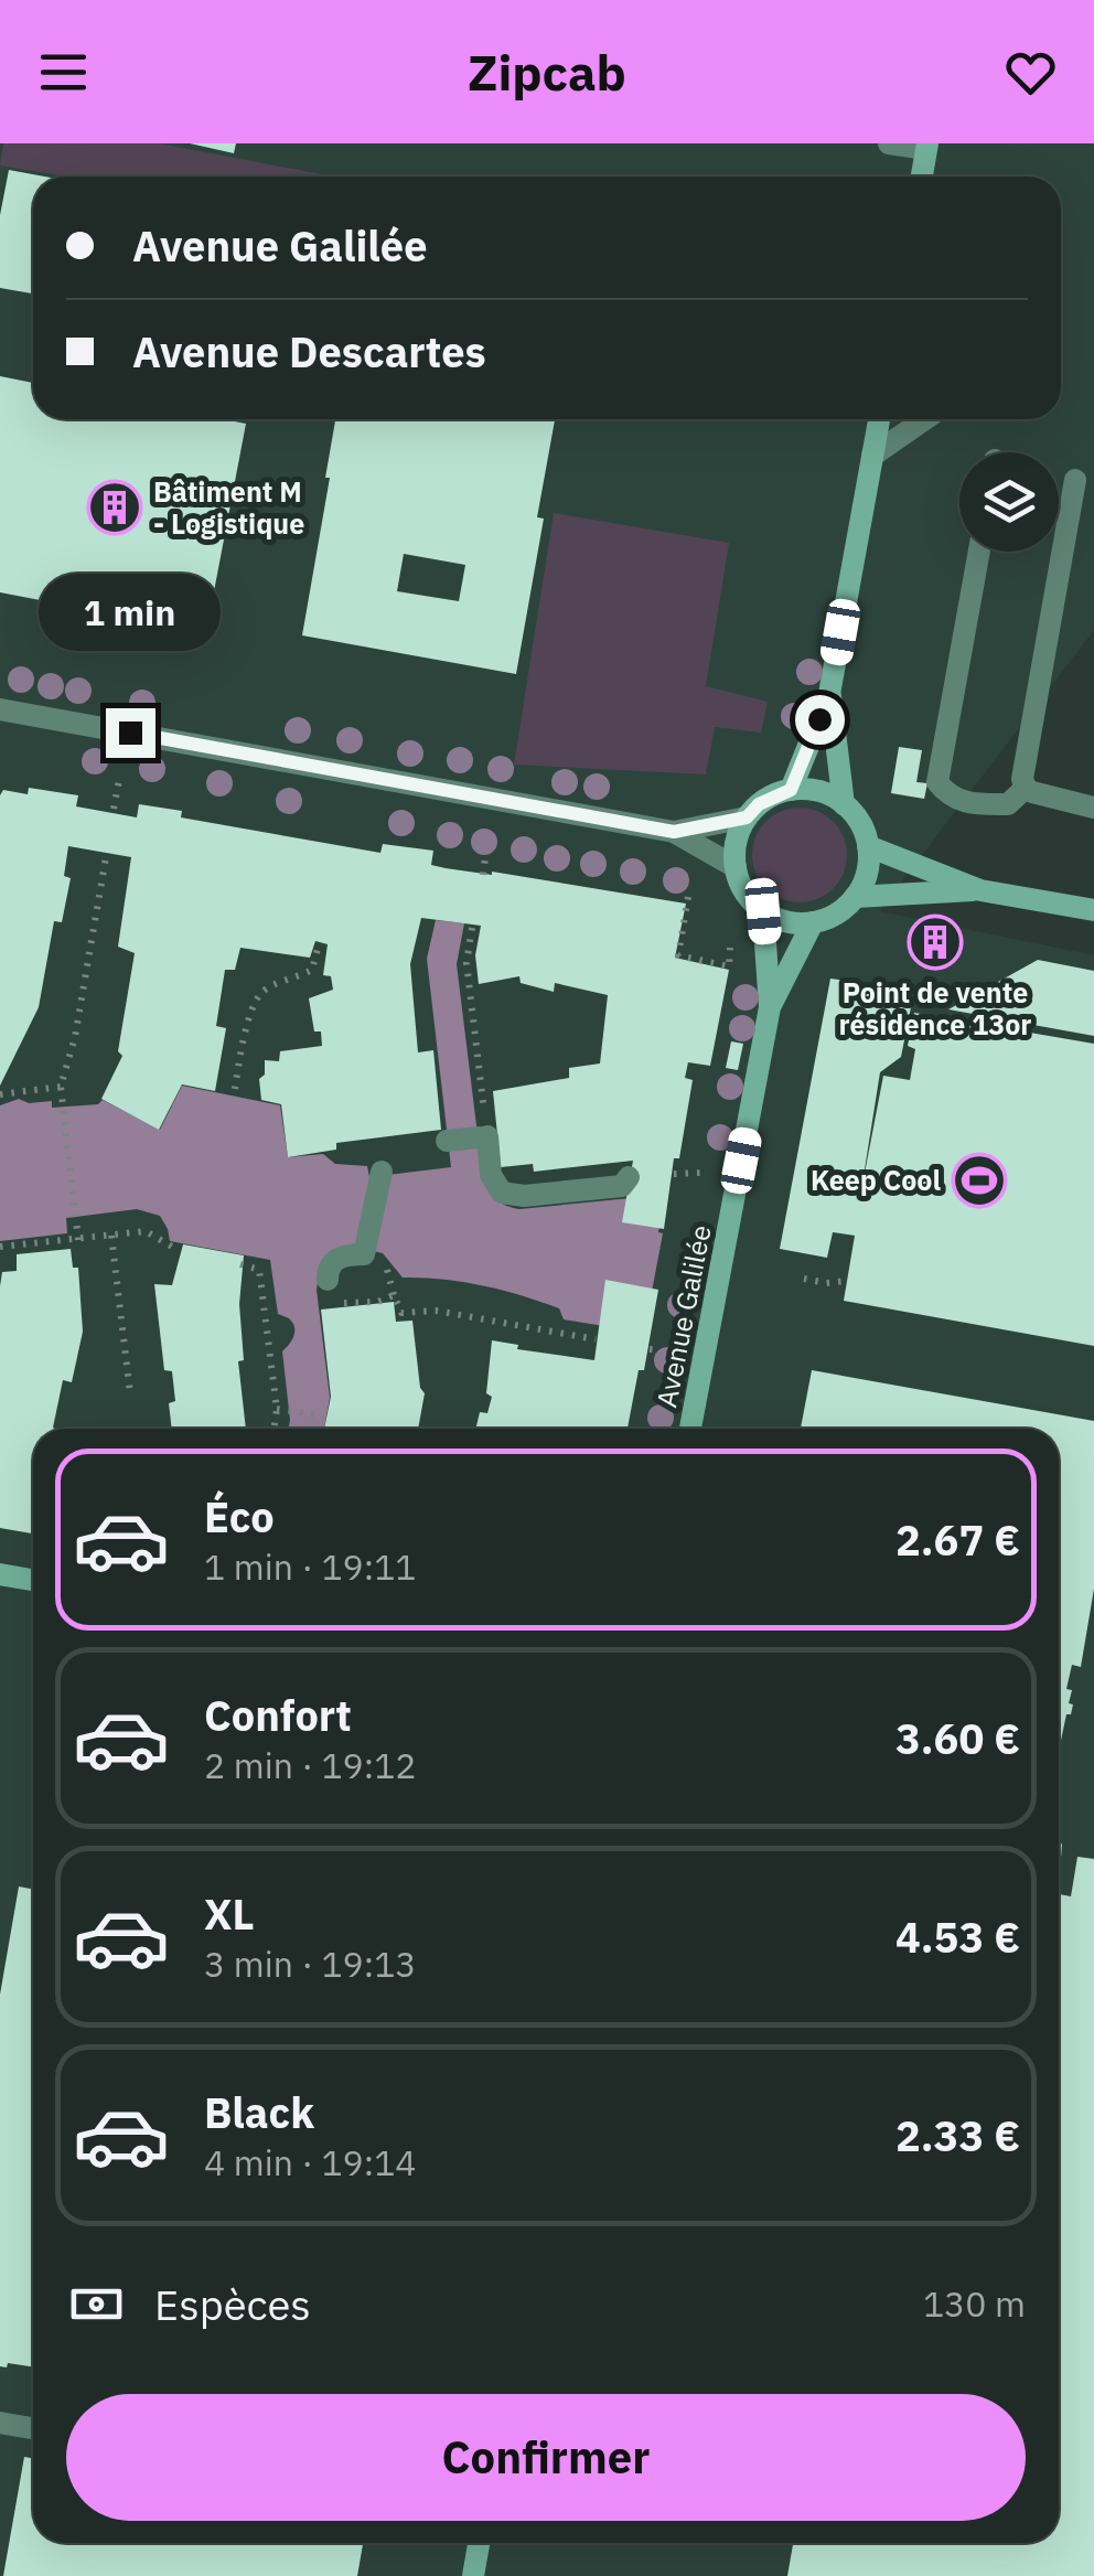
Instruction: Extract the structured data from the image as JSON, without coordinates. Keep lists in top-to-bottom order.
{
  "streets": {
    "main road": ["Avenue Galilée"]
  },
  "places": {
    "building": ["Bâtiment M - Logistique", "Point de vente résidence 13or"],
    "sports": ["Keep Cool"]
  },
  "page": {
    "header": "Zipcab",
    "banner": ["Avenue Galilée", "Avenue Descartes"],
    "bubble": "1 min",
    "list": [
      {
        "name": "Éco",
        "note": "1 min · 19:11",
        "value": "2.67 €"
      },
      {
        "name": "Confort",
        "note": "2 min · 19:12",
        "value": "3.60 €"
      },
      {
        "name": "XL",
        "note": "3 min · 19:13",
        "value": "4.53 €"
      },
      {
        "name": "Black",
        "note": "4 min · 19:14",
        "value": "2.33 €"
      }
    ],
    "pay": ["Espèces", "130 m"],
    "buttons": "Confirmer"
  }
}
